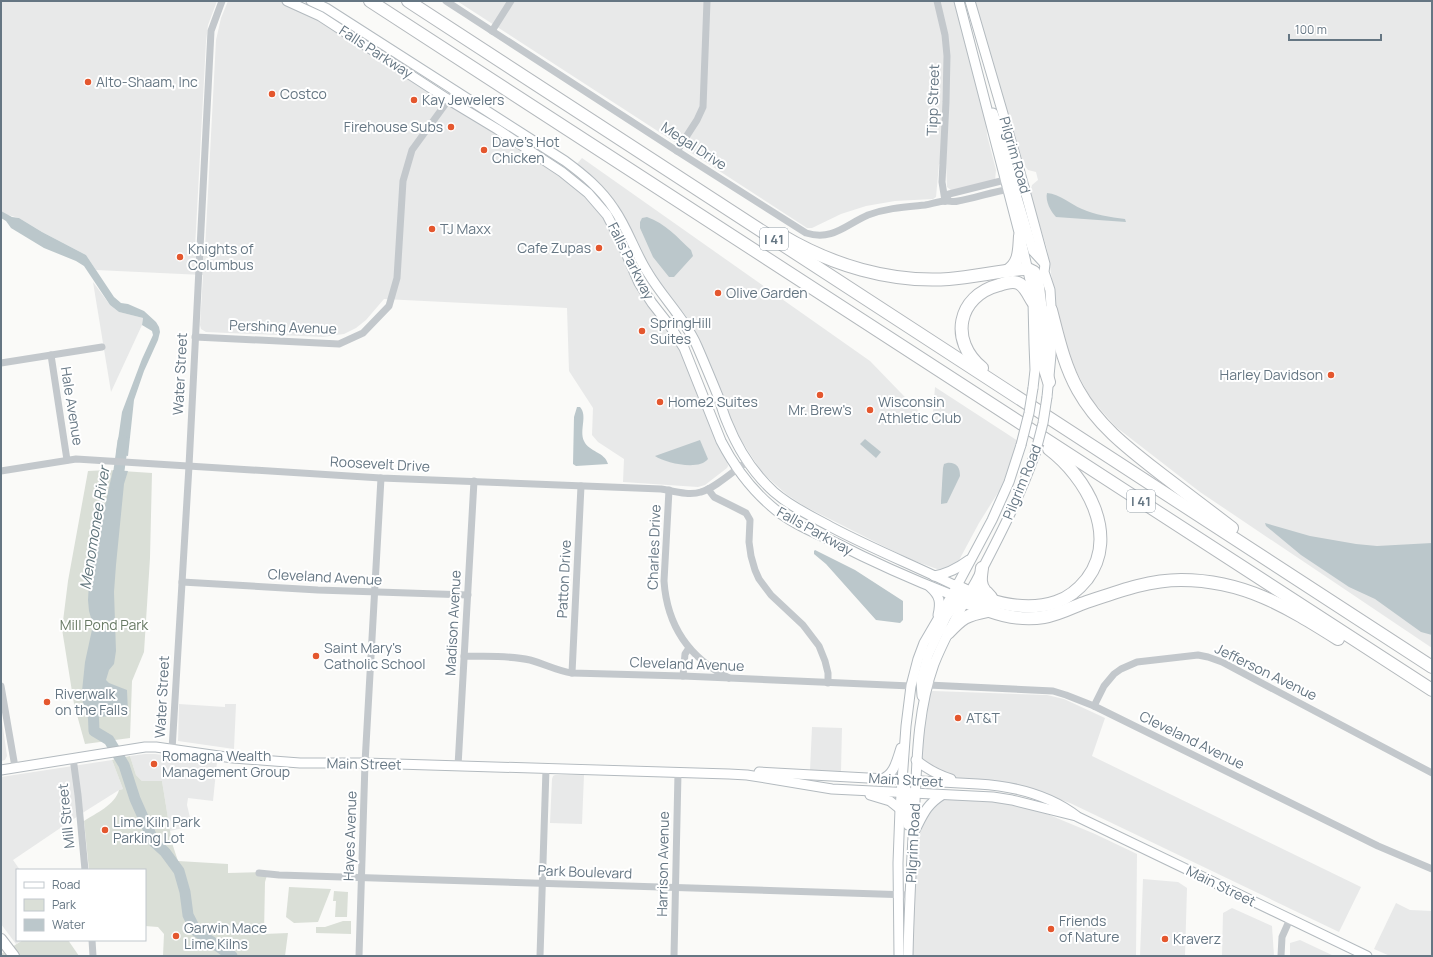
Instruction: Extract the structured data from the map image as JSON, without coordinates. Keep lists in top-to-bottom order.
{
  "streets": {
    "highway": ["I 41"],
    "street": [
      "Falls Parkway",
      "Tipp Street",
      "Megal Drive",
      "Pilgrim Road",
      "Pershing Avenue",
      "Water Street",
      "Hale Avenue",
      "Roosevelt Drive",
      "Charles Drive",
      "Cleveland Avenue",
      "Patton Drive",
      "Madison Avenue",
      "Jefferson Avenue",
      "Main Street",
      "Mill Street",
      "Hayes Avenue",
      "Harrison Avenue",
      "Park Boulevard"
    ]
  },
  "crossings": [
    ["Falls Parkway", "Pilgrim Road"],
    ["Falls Parkway", "Pershing Avenue"],
    ["Falls Parkway", "Roosevelt Drive"],
    ["Tipp Street", "Megal Drive"],
    ["Megal Drive", "Pilgrim Road"],
    ["Pilgrim Road", "Cleveland Avenue"],
    ["Pilgrim Road", "Main Street"],
    ["Pilgrim Road", "Park Boulevard"],
    ["Pershing Avenue", "Water Street"],
    ["Water Street", "Roosevelt Drive"],
    ["Water Street", "Cleveland Avenue"],
    ["Water Street", "Main Street"],
    ["Hale Avenue", "Roosevelt Drive"],
    ["Roosevelt Drive", "Charles Drive"],
    ["Roosevelt Drive", "Patton Drive"],
    ["Roosevelt Drive", "Madison Avenue"],
    ["Roosevelt Drive", "Hayes Avenue"],
    ["Charles Drive", "Cleveland Avenue"],
    ["Cleveland Avenue", "Patton Drive"],
    ["Cleveland Avenue", "Madison Avenue"],
    ["Cleveland Avenue", "Jefferson Avenue"],
    ["Cleveland Avenue", "Hayes Avenue"],
    ["Madison Avenue", "Main Street"],
    ["Main Street", "Mill Street"],
    ["Main Street", "Hayes Avenue"],
    ["Main Street", "Harrison Avenue"],
    ["Hayes Avenue", "Park Boulevard"],
    ["Harrison Avenue", "Park Boulevard"]
  ],
  "water": ["Menomonee River"],
  "parks": ["Mill Pond Park"],
  "places": [
    "Alto-Shaam, Inc",
    "Costco",
    "Kay Jewelers",
    "Firehouse Subs",
    "Dave's Hot Chicken",
    "TJ Maxx",
    "Cafe Zupas",
    "Knights of Columbus",
    "Olive Garden",
    "SpringHill Suites",
    "Harley Davidson",
    "Mr. Brew's",
    "Home2 Suites",
    "Wisconsin Athletic Club",
    "Saint Mary's Catholic School",
    "Riverwalk on the Falls",
    "AT&T",
    "Romagna Wealth Management Group",
    "Lime Kiln Park Parking Lot",
    "Friends of Nature",
    "Garwin Mace Lime Kilns",
    "Kraverz"
  ],
  "legend": ["Road", "Park", "Water"],
  "scale_bar": "100 m"
}
